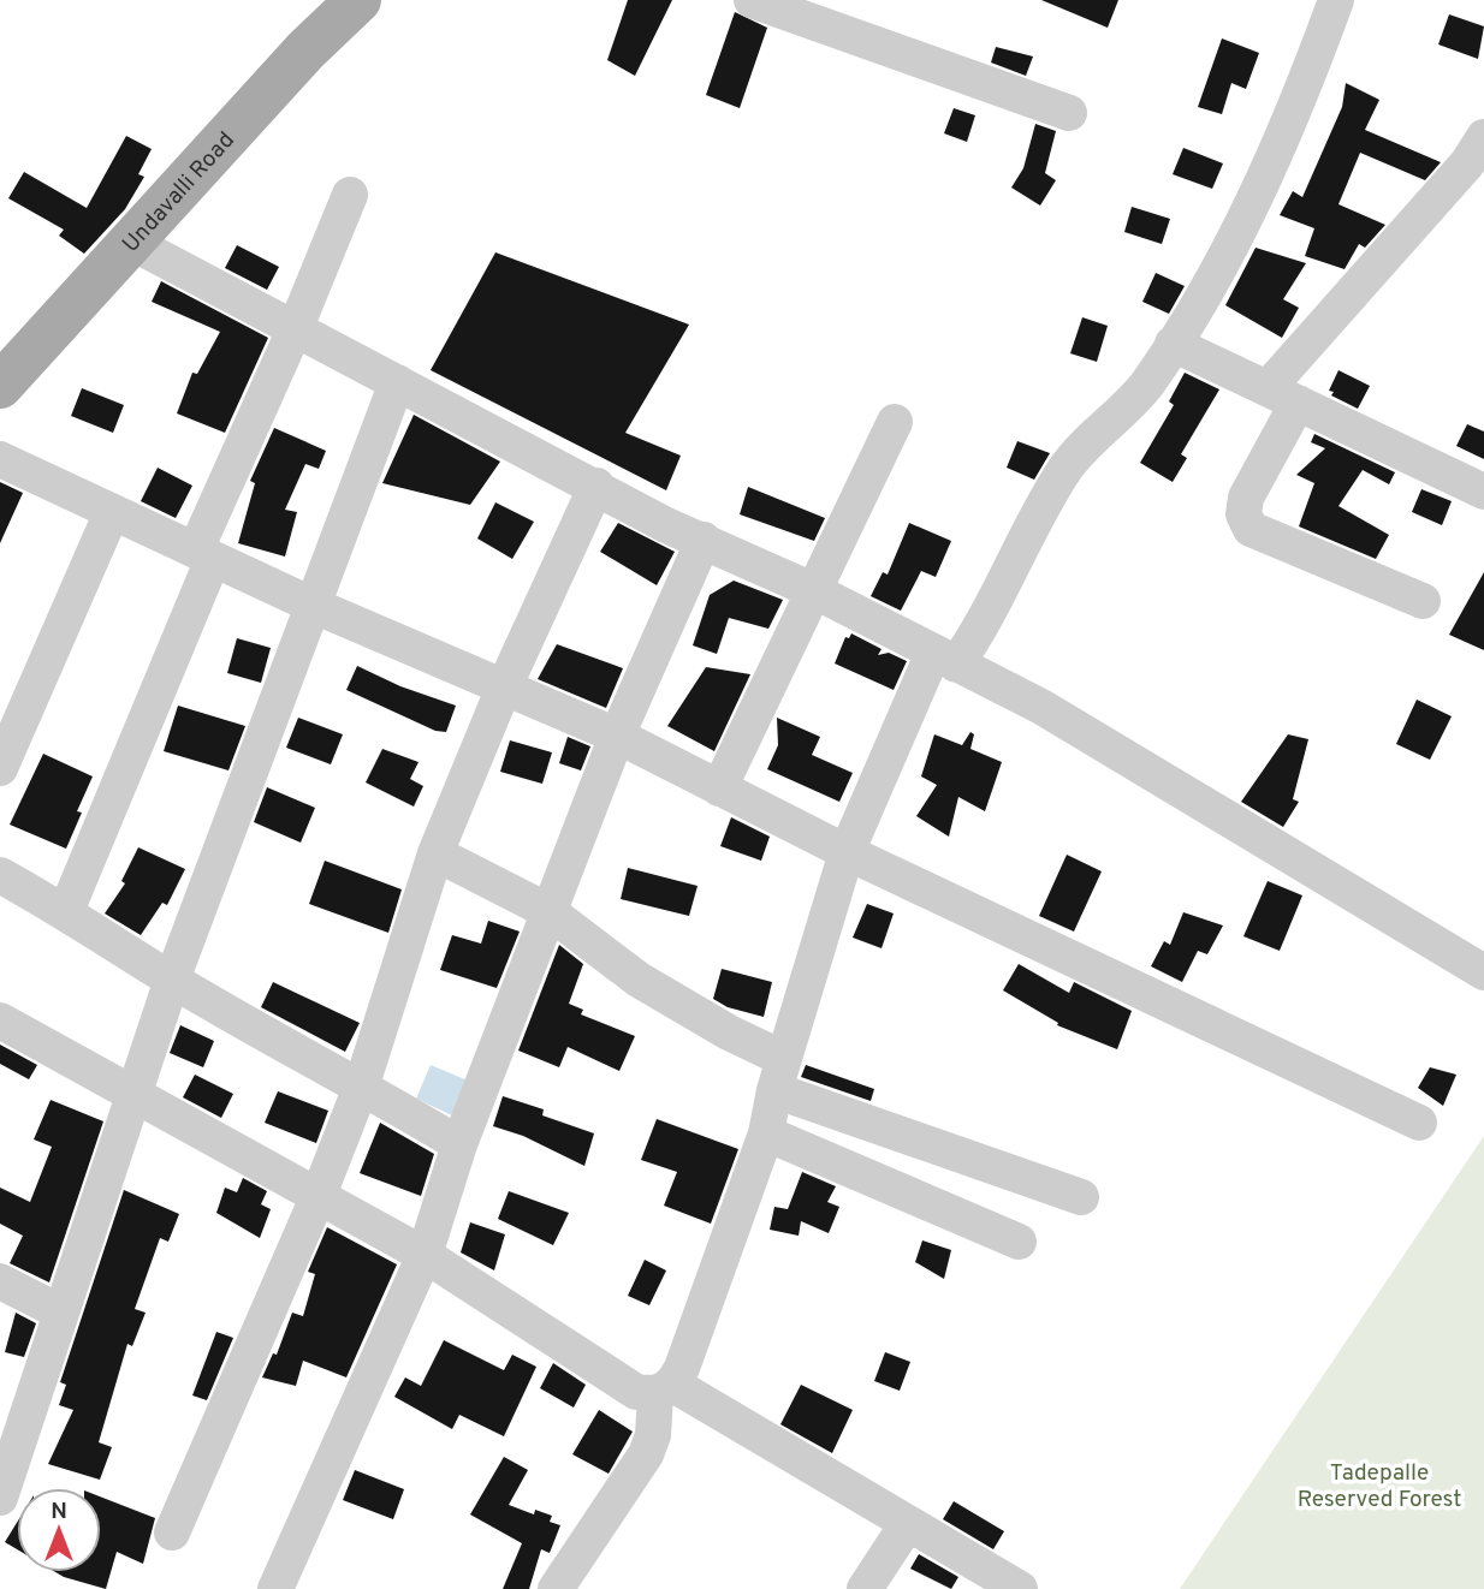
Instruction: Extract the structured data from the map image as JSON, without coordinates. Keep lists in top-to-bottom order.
{
  "streets": {
    "main road": ["Undavalli Road"]
  },
  "parks": ["Tadepalle Reserved Forest"],
  "north": "top"
}
